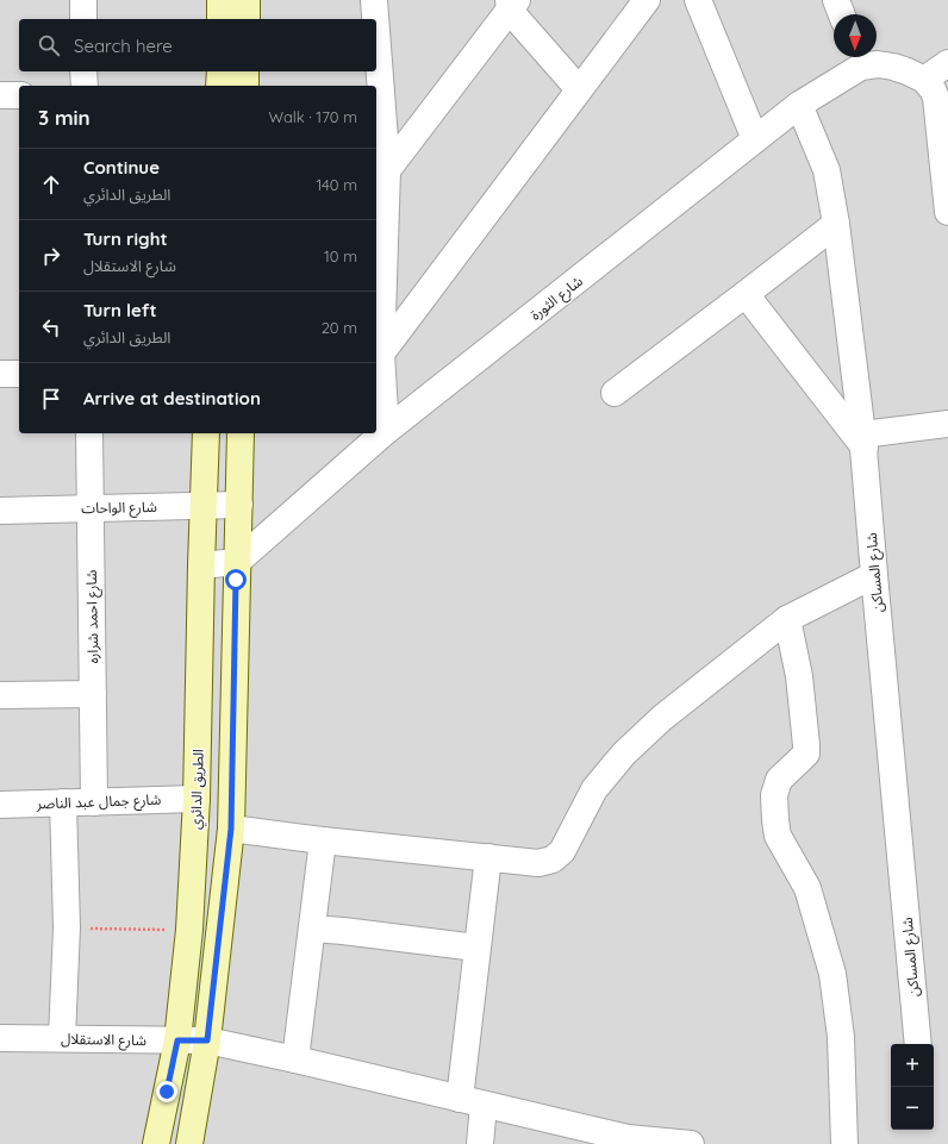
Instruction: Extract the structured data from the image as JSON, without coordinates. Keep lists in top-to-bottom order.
{
  "streets": {
    "street": [
      "شارع الثورة",
      "شارع الواحات",
      "شارع المساكن",
      "شارع احمد شراره",
      "الطريق الدائري",
      "شارع جمال عبد الناصر",
      "شارع الاستقلال"
    ]
  },
  "crossings": [
    ["شارع الثورة", "شارع المساكن"],
    ["شارع الواحات", "شارع احمد شراره"],
    ["شارع الواحات", "الطريق الدائري"],
    ["شارع احمد شراره", "شارع جمال عبد الناصر"],
    ["الطريق الدائري", "شارع جمال عبد الناصر"],
    ["الطريق الدائري", "شارع الاستقلال"]
  ],
  "north": "bottom",
  "page": {
    "search": "Search here",
    "heading": ["3 min", "Walk · 170 m"],
    "list": [
      ["Continue", "الطريق الدائري", "140 m"],
      ["Turn right", "شارع الاستقلال", "10 m"],
      ["Turn left", "الطريق الدائري", "20 m"],
      "Arrive at destination"
    ],
    "map_buttons": ["+", "−"]
  }
}
